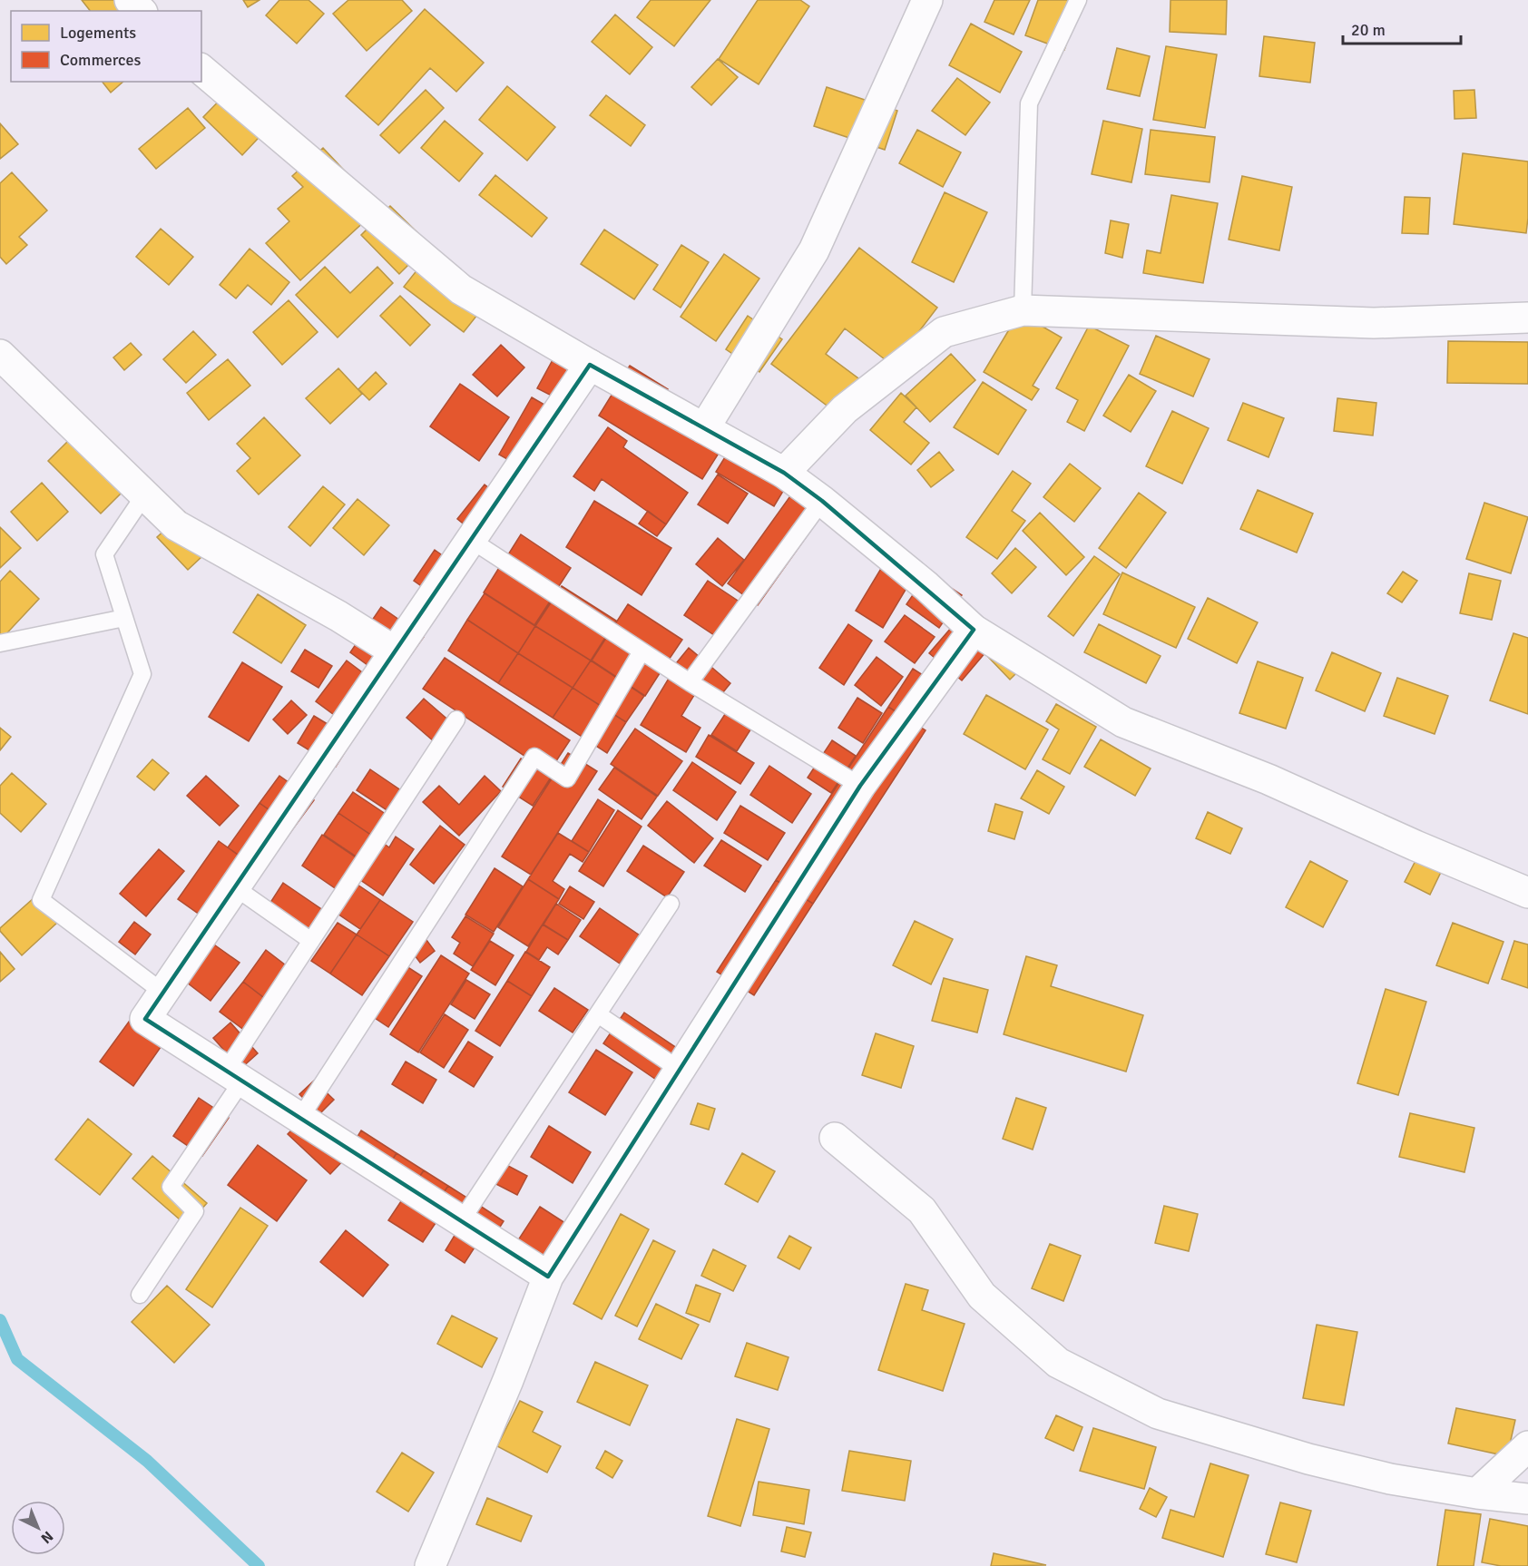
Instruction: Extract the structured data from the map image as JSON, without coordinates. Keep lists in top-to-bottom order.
{
  "legend": ["Logements", "Commerces"],
  "scale_bar": "20 m",
  "north": "bottom right"
}
